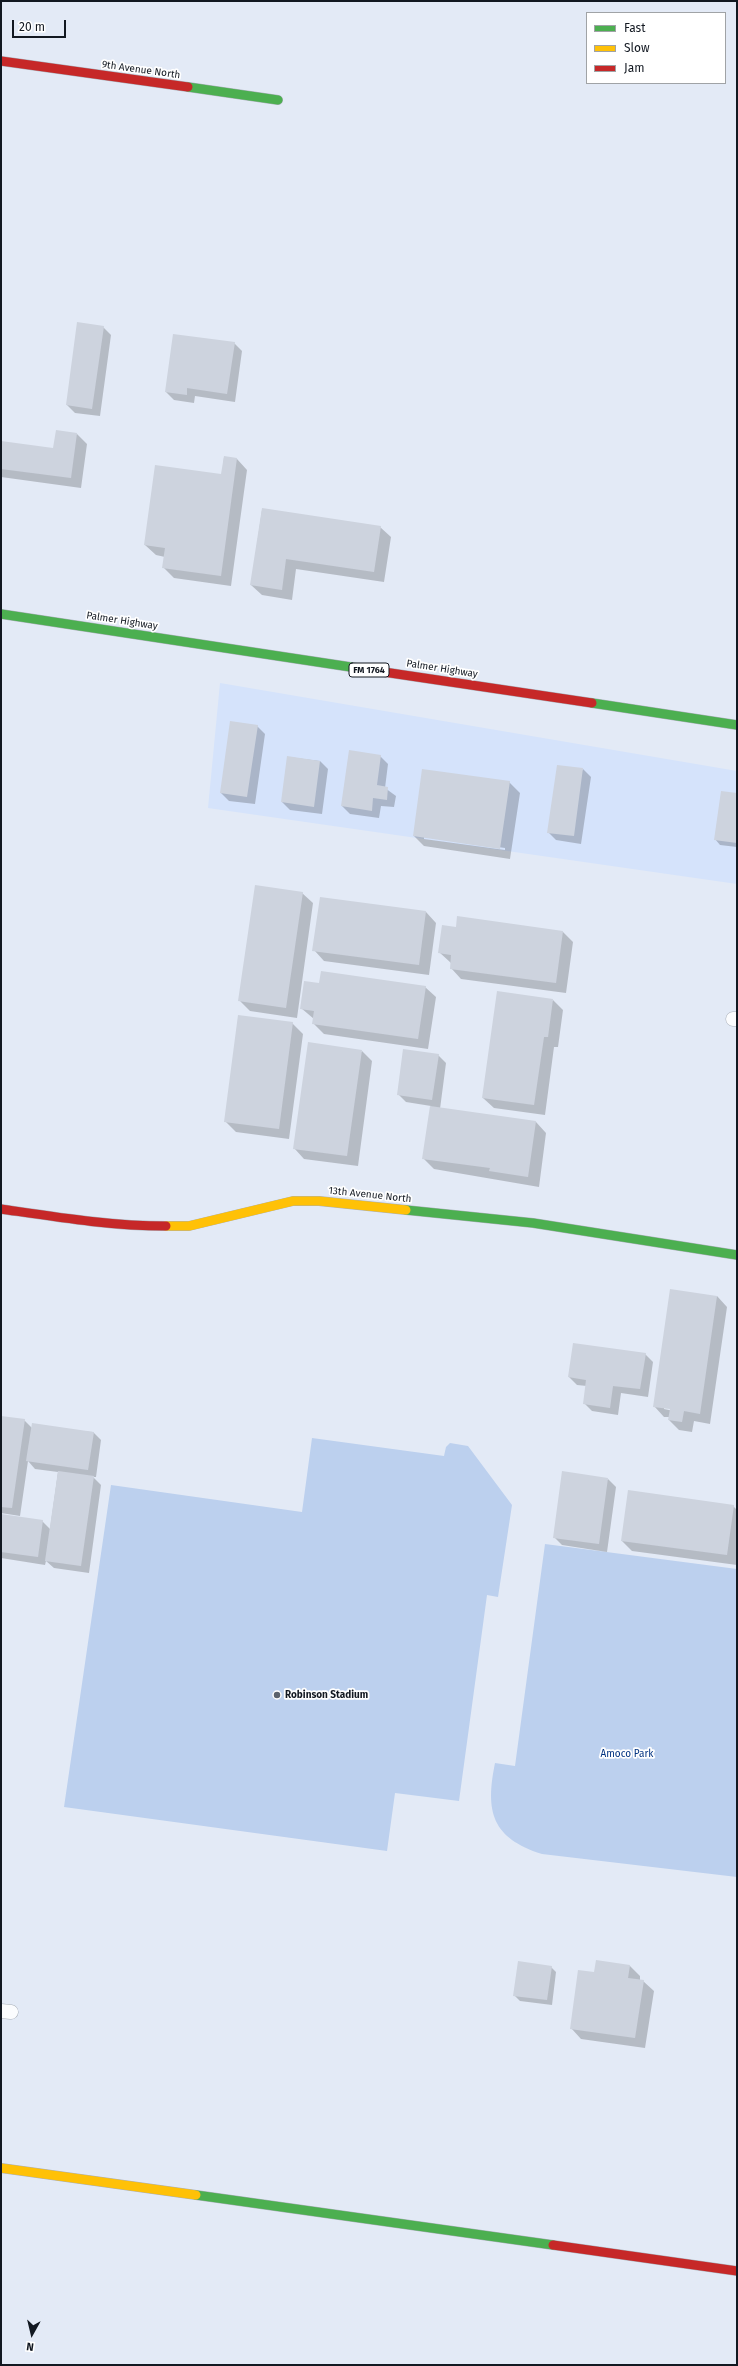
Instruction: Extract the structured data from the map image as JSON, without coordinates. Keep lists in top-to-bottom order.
{
  "streets": {
    "street": [
      "9th Avenue North",
      "Palmer Highway",
      "FM 1764",
      "13th Avenue North"
    ]
  },
  "parks": ["Amoco Park"],
  "places": ["Robinson Stadium"],
  "legend": ["Fast", "Slow", "Jam"],
  "scale_bar": "20 m",
  "north": "bottom"
}
